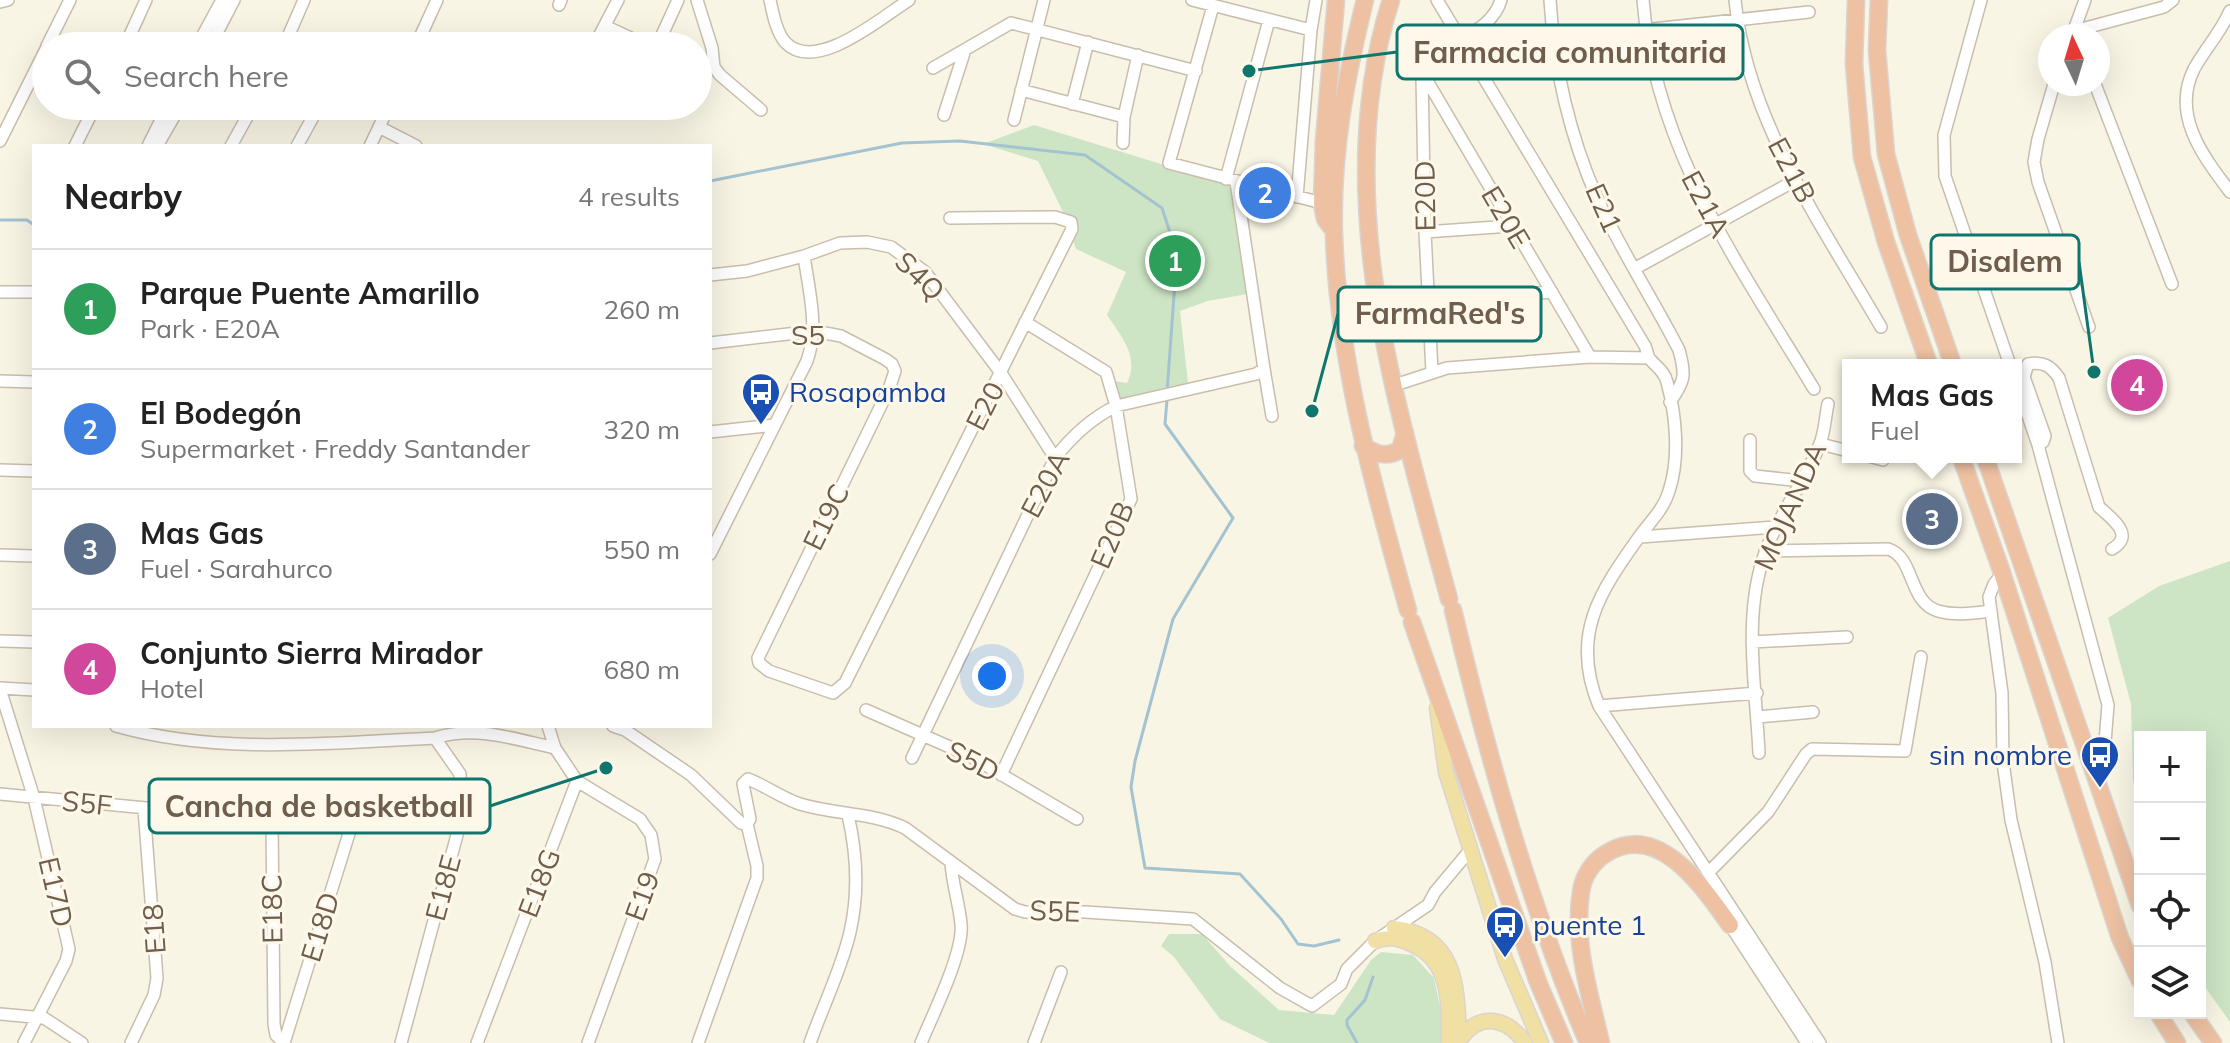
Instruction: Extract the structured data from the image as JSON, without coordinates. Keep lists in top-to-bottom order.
{
  "streets": {
    "street": [
      "E21B",
      "E20D",
      "E21A",
      "E21",
      "E20E",
      "S4Q",
      "S5",
      "E20",
      "E20A",
      "MOJANDA",
      "E19C",
      "E20B",
      "S5D",
      "S5F",
      "E18G",
      "E18E",
      "E17D",
      "E19",
      "E18C",
      "S5E",
      "E18D",
      "E18"
    ]
  },
  "crossings": [
    ["E20D", "E20E"],
    ["S4Q", "E20"],
    ["S4Q", "E20A"],
    ["S5", "E19C"],
    ["E20", "E19C"],
    ["E20", "E20B"],
    ["E20A", "E20B"],
    ["E20A", "S5D"],
    ["E20B", "S5D"],
    ["S5F", "E18E"],
    ["S5F", "E17D"],
    ["S5F", "E18C"],
    ["S5F", "E18D"],
    ["S5F", "E18"],
    ["E18G", "E19"],
    ["E18C", "E18D"]
  ],
  "places": {
    "other": [
      "Farmacia comunitaria",
      "Disalem",
      "FarmaRed's",
      "Cancha de basketball"
    ],
    "bus stop": ["Rosapamba", "sin nombre", "puente 1"]
  },
  "north": "top",
  "page": {
    "search": "Search here",
    "heading": ["Nearby", "4 results"],
    "pins": [
      "2",
      "1",
      "4",
      "3"
    ],
    "list": [
      {
        "mark": "1",
        "name": "Parque Puente Amarillo",
        "note": "Park · E20A",
        "value": "260 m"
      },
      {
        "mark": "2",
        "name": "El Bodegón",
        "note": "Supermarket · Freddy Santander",
        "value": "320 m"
      },
      {
        "mark": "3",
        "name": "Mas Gas",
        "note": "Fuel · Sarahurco",
        "value": "550 m"
      },
      {
        "mark": "4",
        "name": "Conjunto Sierra Mirador",
        "note": "Hotel",
        "value": "680 m"
      }
    ],
    "popup": ["Mas Gas", "Fuel"],
    "map_buttons": ["+", "−"]
  }
}
